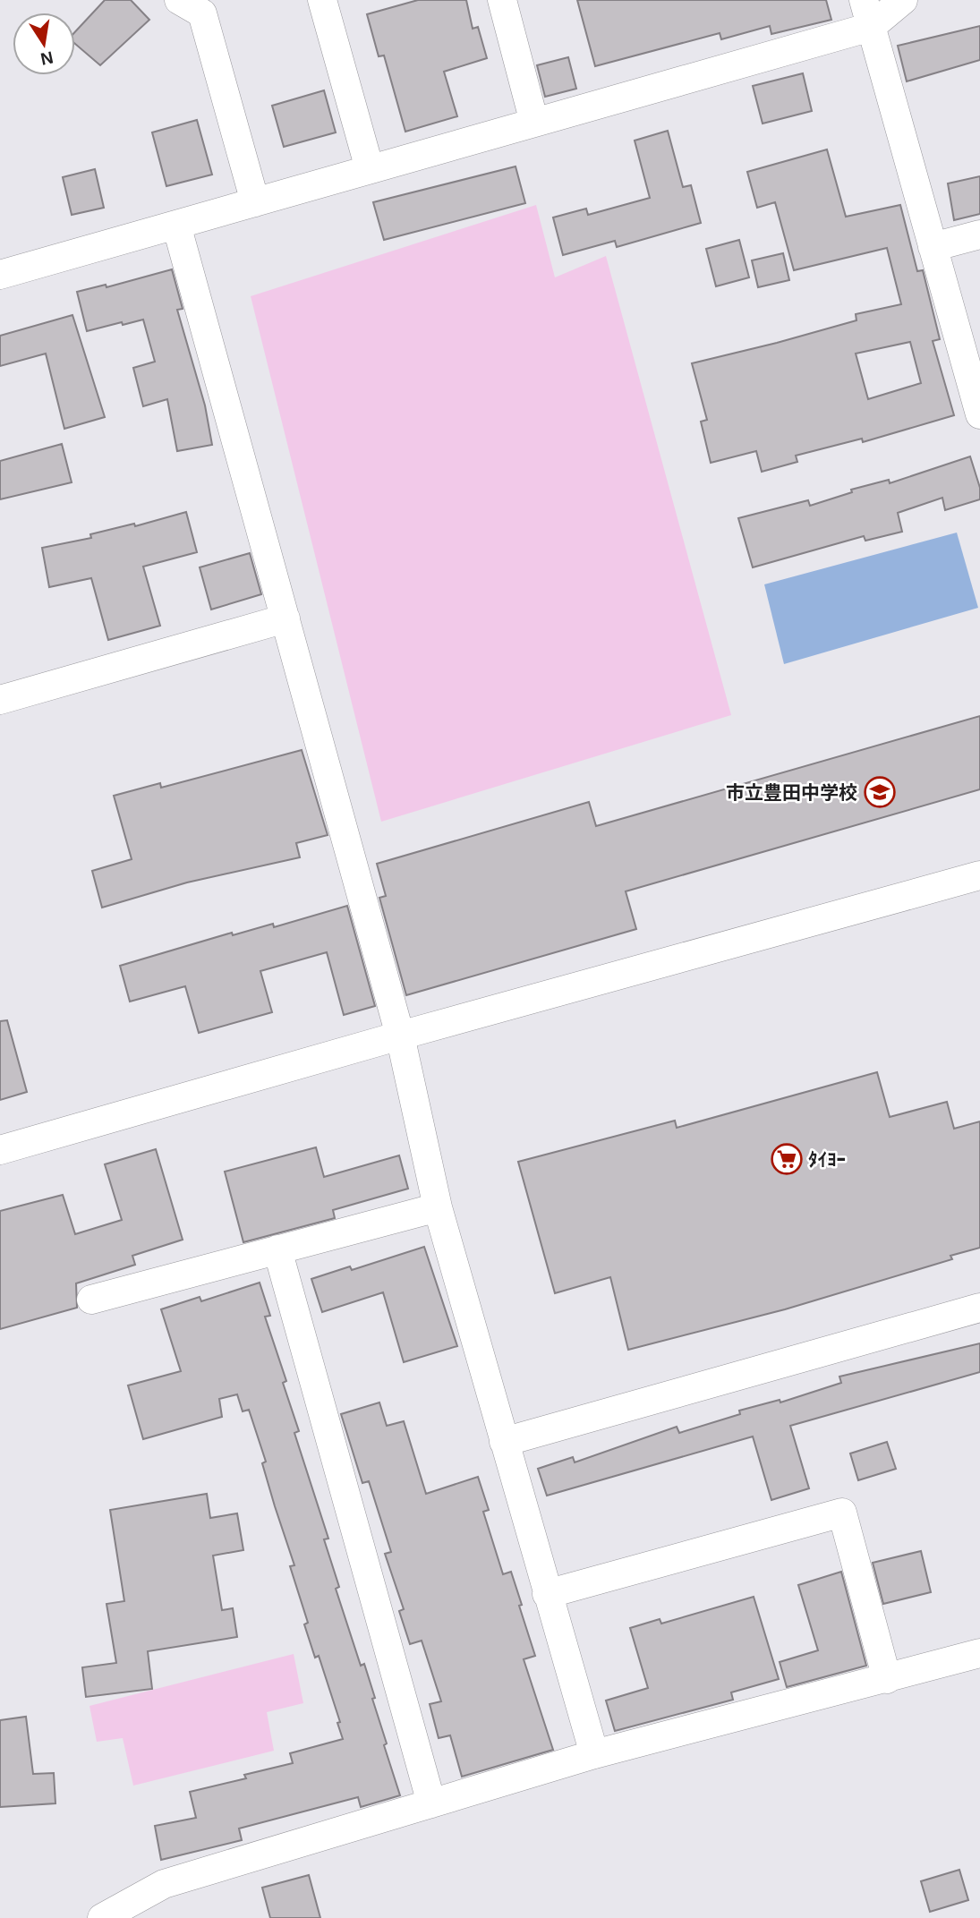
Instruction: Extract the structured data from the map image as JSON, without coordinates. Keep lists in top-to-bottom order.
{
  "places": {
    "school or university": ["市立豊田中学校"],
    "supermarket": ["ﾀｲﾖｰ"]
  },
  "north": "bottom"
}
